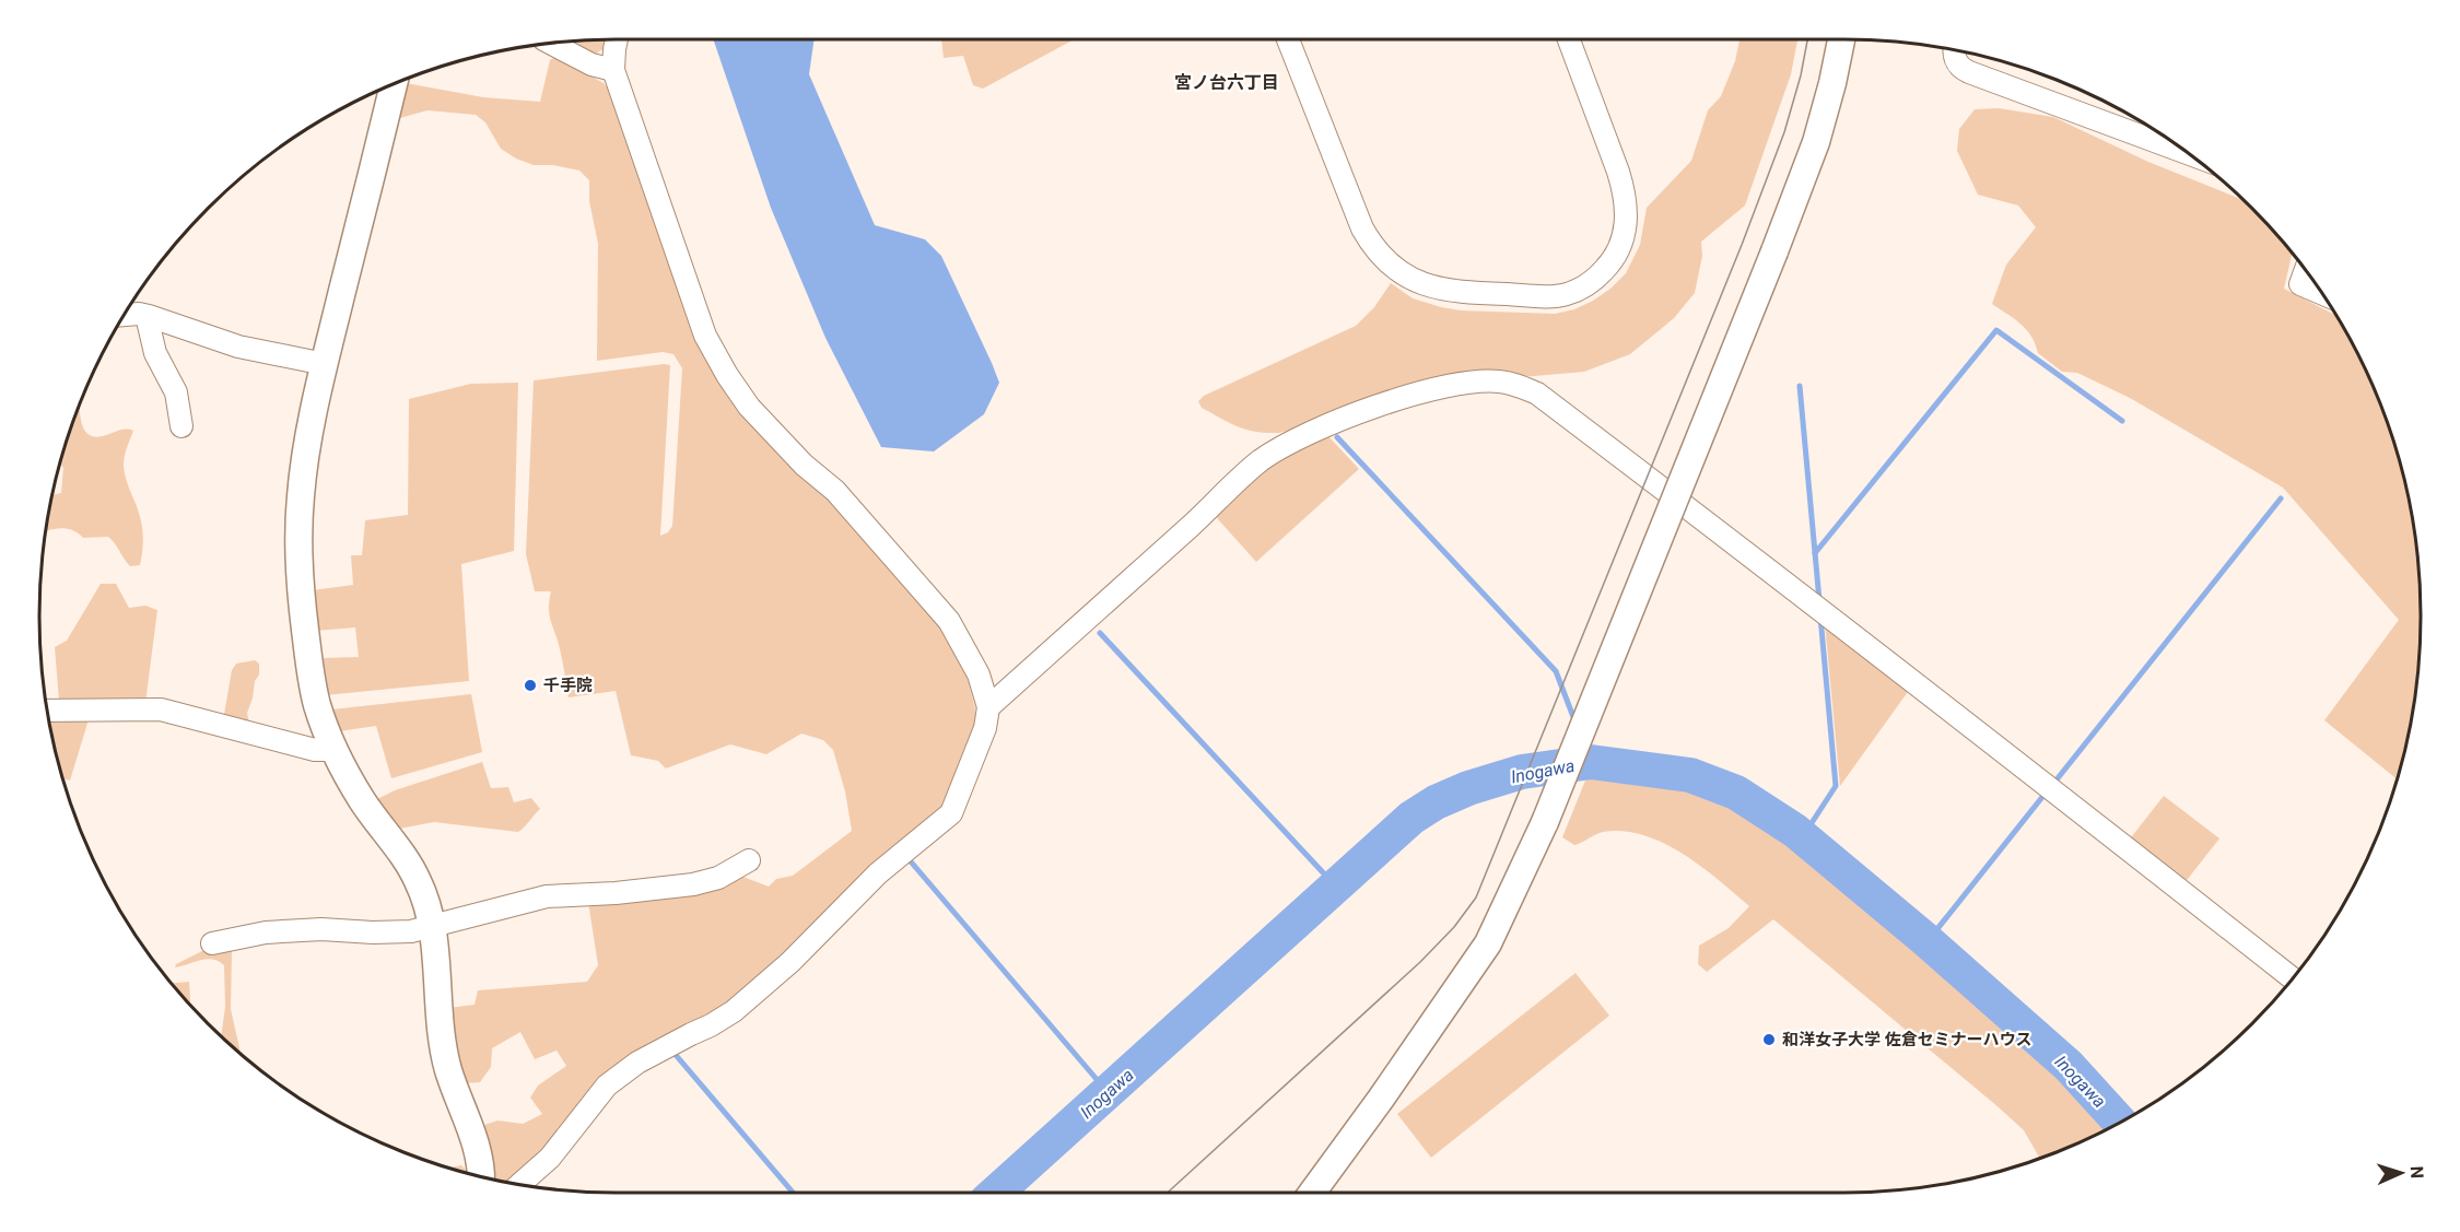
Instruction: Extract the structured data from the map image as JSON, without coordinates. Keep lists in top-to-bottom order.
{
  "districts": ["宮ノ台六丁目"],
  "water": ["Inogawa"],
  "places": ["千手院", "和洋女子大学 佐倉セミナーハウス"],
  "north": "right"
}
